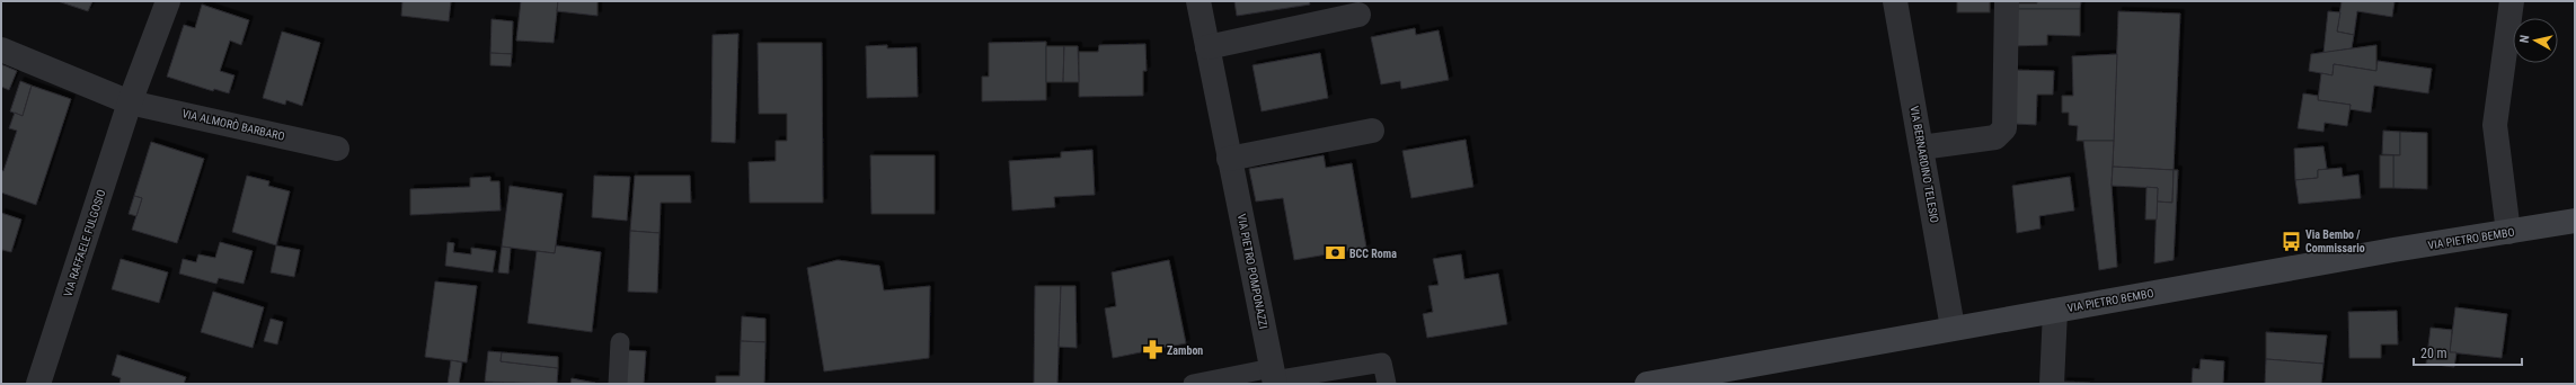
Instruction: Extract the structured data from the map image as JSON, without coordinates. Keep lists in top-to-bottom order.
{
  "streets": {
    "main road": ["VIA PIETRO BEMBO"],
    "street": [
      "VIA ALMORÒ BARBARO",
      "VIA BERNARDINO TELESIO",
      "VIA RAFFAELE FULGOSIO",
      "VIA PIETRO POMPONAZZI"
    ]
  },
  "crossings": [
    ["VIA ALMORÒ BARBARO", "VIA RAFFAELE FULGOSIO"],
    ["VIA BERNARDINO TELESIO", "VIA PIETRO BEMBO"]
  ],
  "places": {
    "bus stop": ["Via Bembo / Commissario"],
    "bank": ["BCC Roma"],
    "pharmacy": ["Zambon"]
  },
  "scale_bar": "20 m",
  "north": "left"
}
